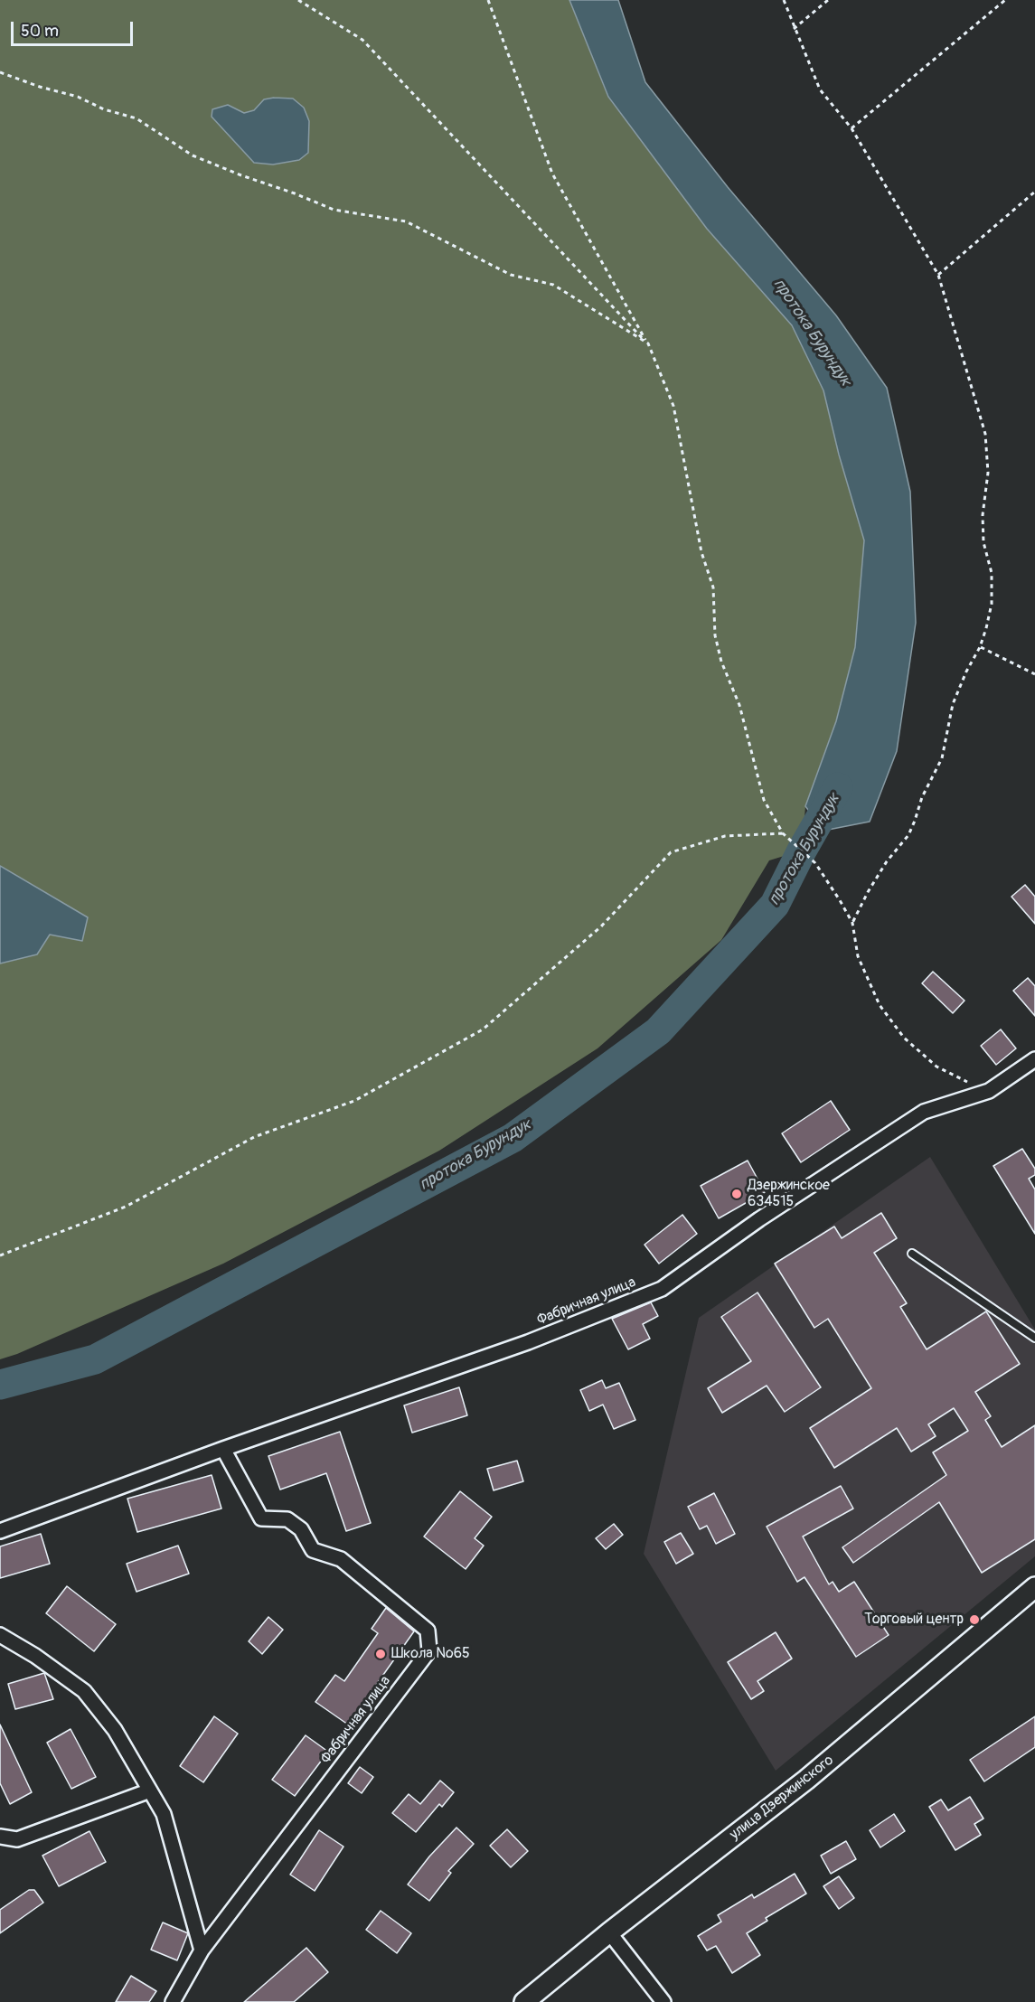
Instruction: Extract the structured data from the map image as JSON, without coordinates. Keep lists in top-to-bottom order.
{
  "streets": {
    "street": ["Фабричная улица", "улица Дзержинского"]
  },
  "water": ["протока Бурундук"],
  "places": ["Дзержинское 634515", "Торговый центр", "Школа №65"],
  "scale_bar": "50 m"
}
